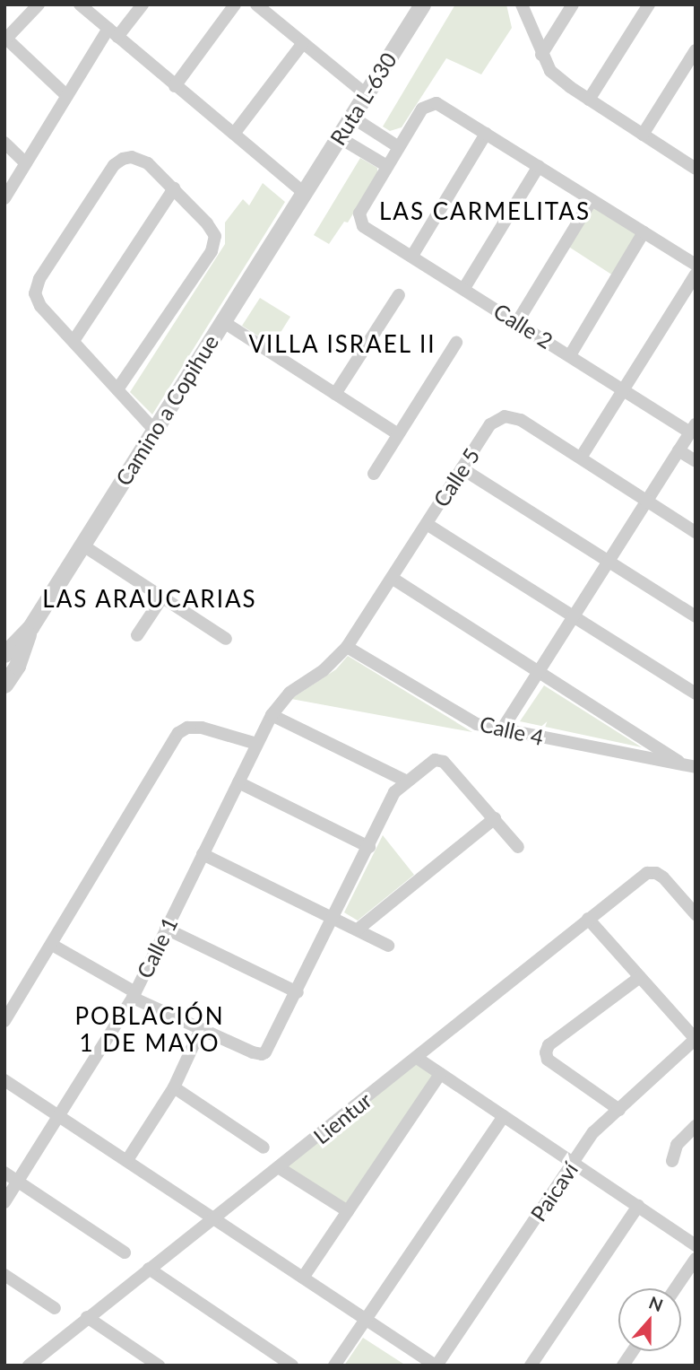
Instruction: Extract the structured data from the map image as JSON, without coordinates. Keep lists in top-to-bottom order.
{
  "streets": {
    "street": [
      "Ruta L-630",
      "Calle 2",
      "Camino a Copihue",
      "Calle 5",
      "Calle 4",
      "Calle 1",
      "Lientur",
      "Paicaví"
    ]
  },
  "crossings": [
    ["Ruta L-630", "Camino a Copihue"],
    ["Calle 5", "Calle 4"],
    ["Calle 5", "Calle 1"]
  ],
  "districts": [
    "LAS CARMELITAS",
    "VILLA ISRAEL II",
    "LAS ARAUCARIAS",
    "POBLACIÓN 1 DE MAYO"
  ],
  "north": "top"
}
